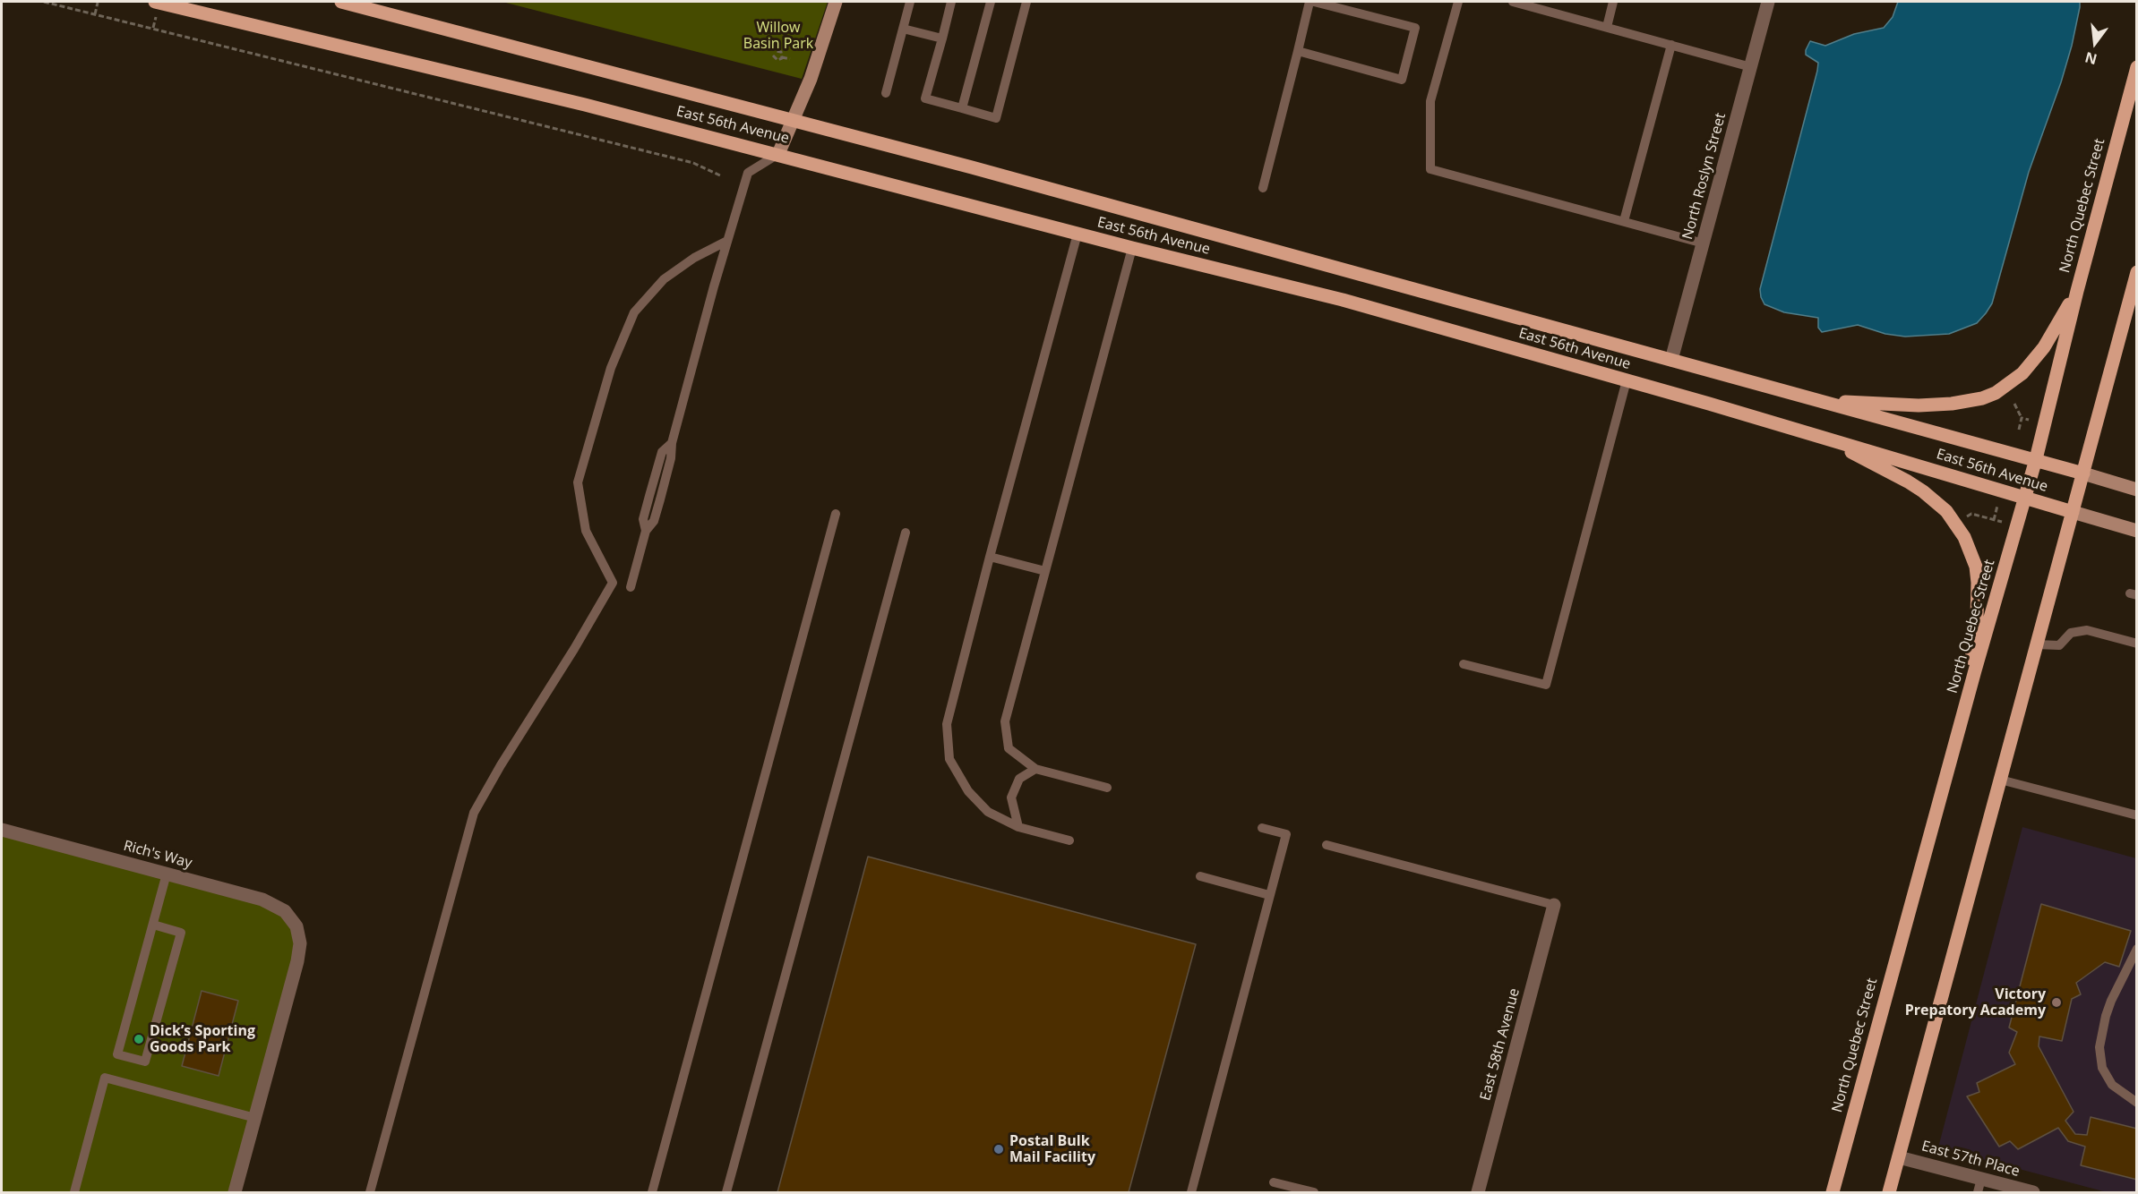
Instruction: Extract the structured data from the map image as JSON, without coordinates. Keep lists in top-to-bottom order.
{
  "streets": {
    "main road": ["East 56th Avenue", "North Quebec Street"],
    "street": [
      "North Roslyn Street",
      "Rich's Way",
      "East 58th Avenue",
      "East 57th Place"
    ]
  },
  "crossings": [
    ["East 56th Avenue", "North Roslyn Street"],
    ["East 56th Avenue", "North Quebec Street"]
  ],
  "parks": ["Willow Basin Park"],
  "places": ["Victory Prepatory Academy", "Dick’s Sporting Goods Park", "Postal Bulk Mail Facility"],
  "north": "bottom"
}
